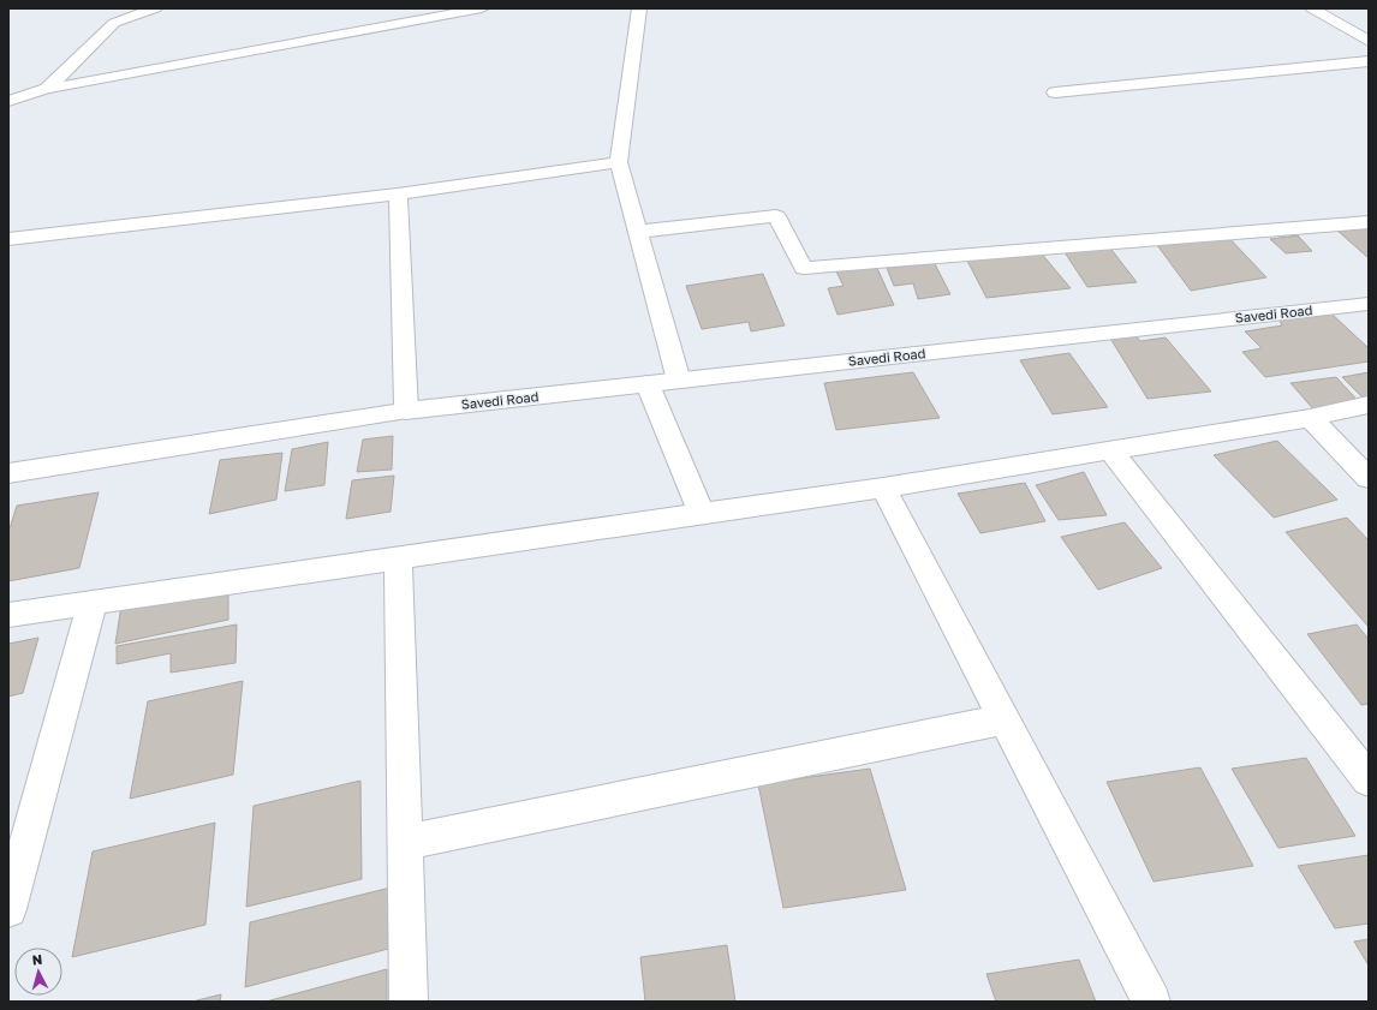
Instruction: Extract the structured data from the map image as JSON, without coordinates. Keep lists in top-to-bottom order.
{
  "streets": {
    "street": ["Savedi Road"]
  },
  "north": "top"
}
